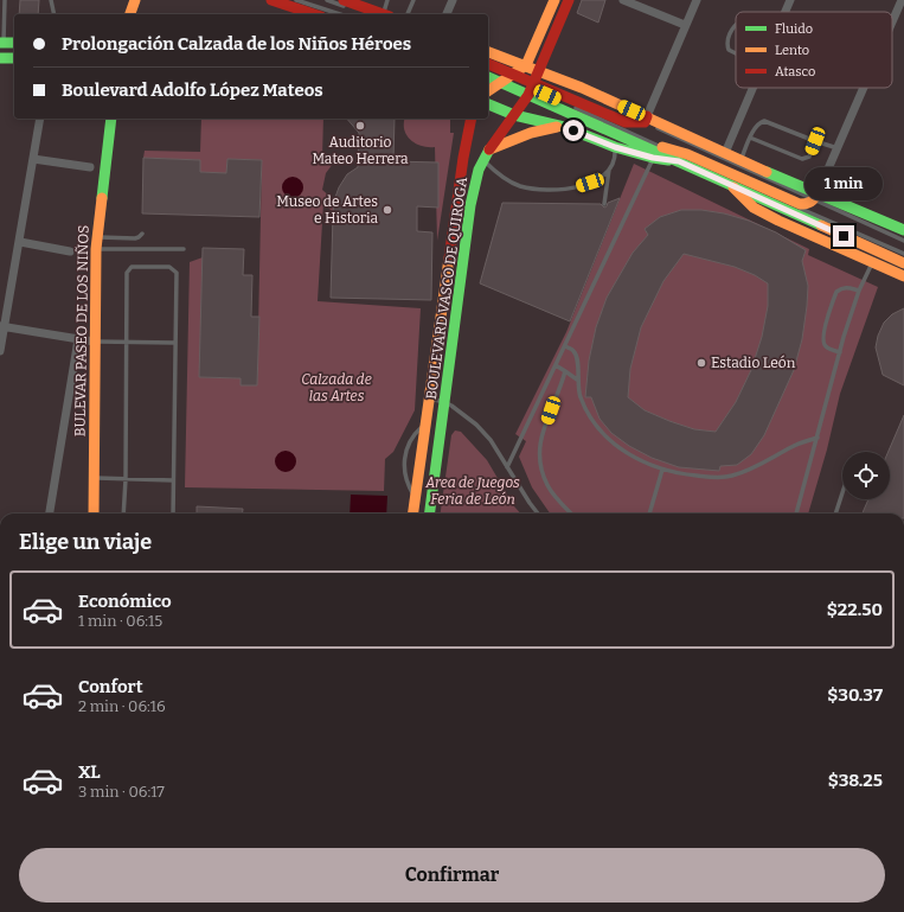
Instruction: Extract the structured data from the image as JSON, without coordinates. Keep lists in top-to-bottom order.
{
  "streets": {
    "street": ["BOULEVARD VASCO DE QUIROGA", "BULEVAR PASEO DE LOS NIÑOS"]
  },
  "parks": ["Calzada de las Artes", "Area de Juegos Feria de León"],
  "places": ["Auditorio Mateo Herrera", "Museo de Artes e Historia", "Estadio León"],
  "legend": ["Fluido", "Lento", "Atasco"],
  "page": {
    "banner": ["Prolongación Calzada de los Niños Héroes", "Boulevard Adolfo López Mateos"],
    "bubble": "1 min",
    "heading": "Elige un viaje",
    "list": [
      {
        "name": "Económico",
        "note": "1 min · 06:15",
        "value": "$22.50"
      },
      {
        "name": "Confort",
        "note": "2 min · 06:16",
        "value": "$30.37"
      },
      {
        "name": "XL",
        "note": "3 min · 06:17",
        "value": "$38.25"
      }
    ],
    "buttons": "Confirmar"
  }
}
